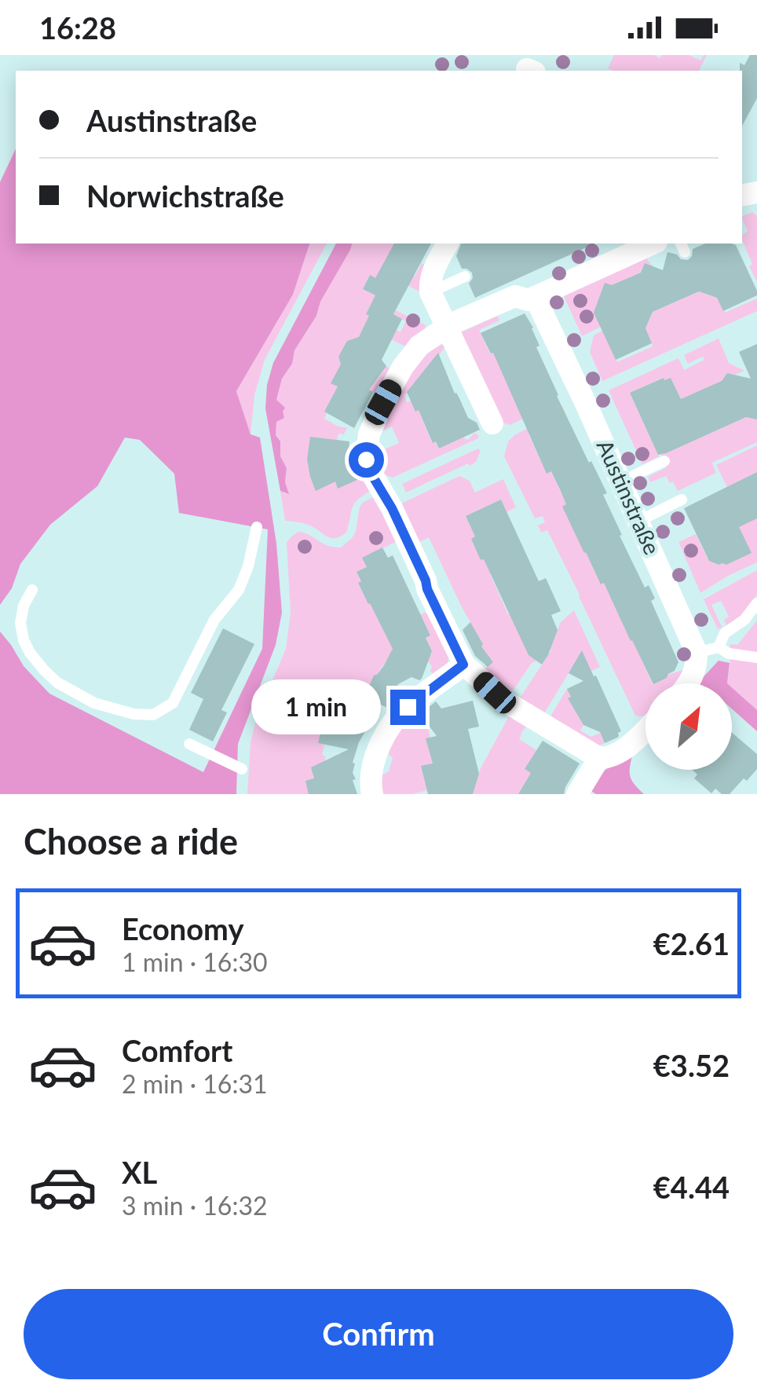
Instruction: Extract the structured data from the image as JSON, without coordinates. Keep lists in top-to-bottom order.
{
  "streets": {
    "street": ["Austinstraße"]
  },
  "north": "top right",
  "page": {
    "status": "16:28",
    "banner": ["Austinstraße", "Norwichstraße"],
    "bubble": "1 min",
    "heading": "Choose a ride",
    "list": [
      {
        "name": "Economy",
        "note": "1 min · 16:30",
        "value": "€2.61"
      },
      {
        "name": "Comfort",
        "note": "2 min · 16:31",
        "value": "€3.52"
      },
      {
        "name": "XL",
        "note": "3 min · 16:32",
        "value": "€4.44"
      }
    ],
    "buttons": "Confirm"
  }
}
